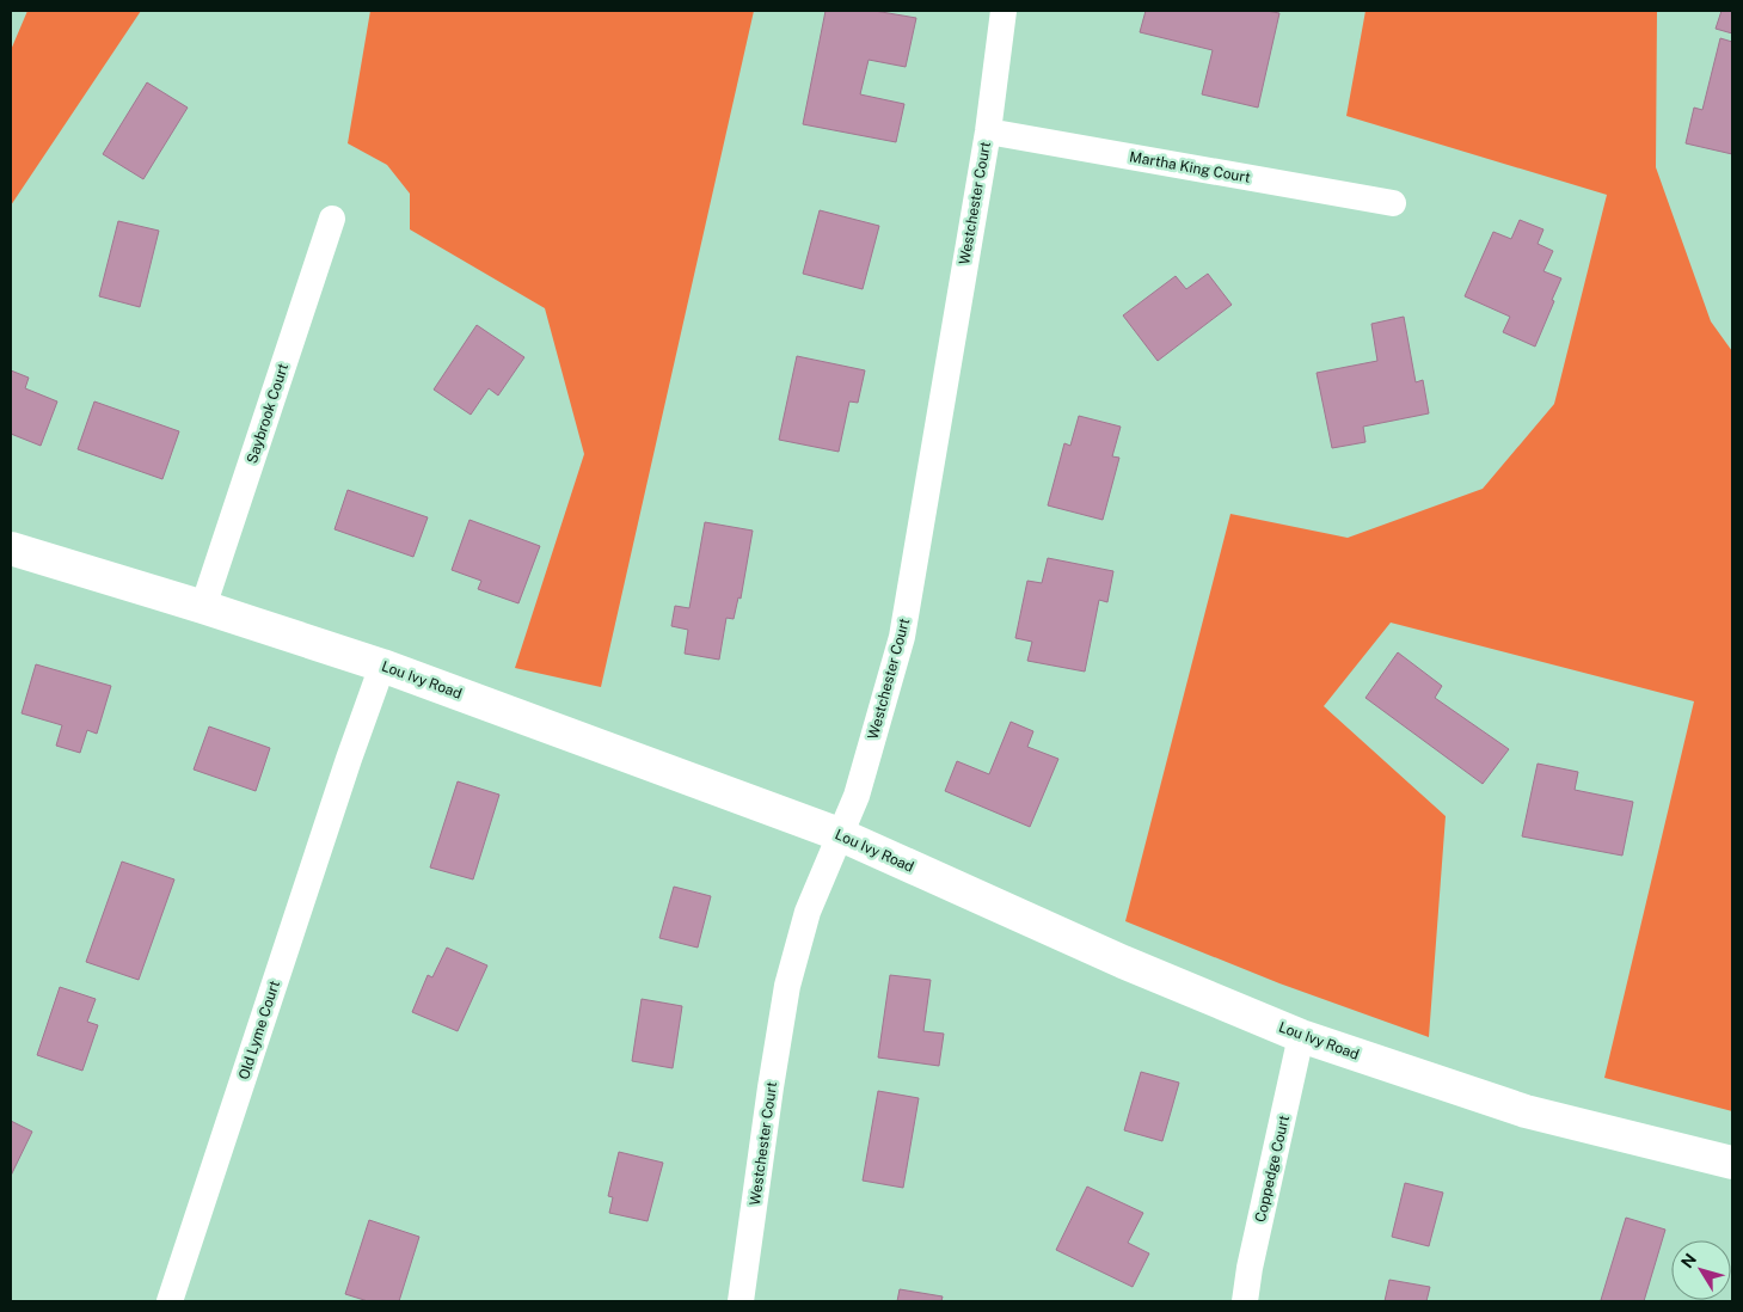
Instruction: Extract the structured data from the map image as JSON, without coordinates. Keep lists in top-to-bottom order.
{
  "streets": {
    "street": [
      "Martha King Court",
      "Westchester Court",
      "Saybrook Court",
      "Lou Ivy Road",
      "Old Lyme Court",
      "Coppedge Court"
    ]
  },
  "crossings": [
    ["Martha King Court", "Westchester Court"],
    ["Westchester Court", "Lou Ivy Road"],
    ["Saybrook Court", "Lou Ivy Road"],
    ["Lou Ivy Road", "Old Lyme Court"],
    ["Lou Ivy Road", "Coppedge Court"]
  ],
  "north": "top left"
}
